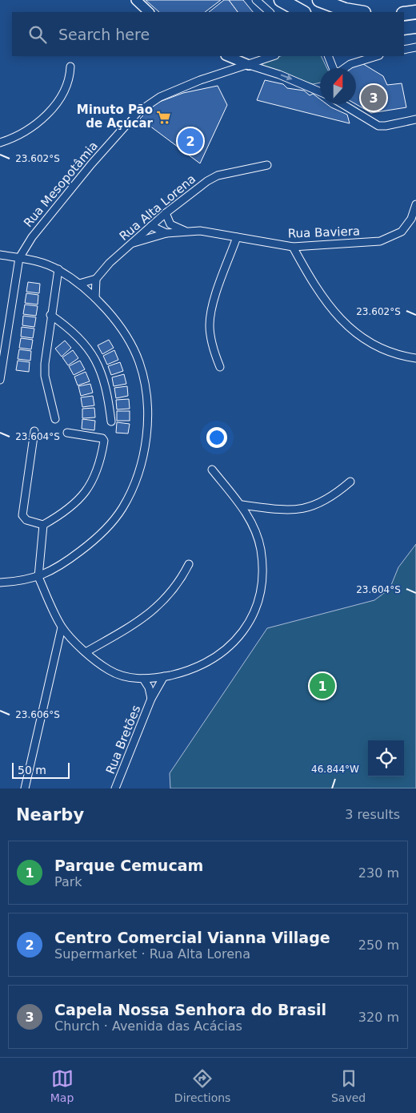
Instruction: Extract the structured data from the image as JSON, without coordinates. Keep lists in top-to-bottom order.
{
  "streets": {
    "street": [
      "Rua Mesopotâmia",
      "Rua Alta Lorena",
      "Rua Baviera",
      "Rua Bretões"
    ]
  },
  "crossings": [
    ["Rua Alta Lorena", "Rua Baviera"]
  ],
  "places": {
    "supermarket": ["Minuto Pão de Açúcar"]
  },
  "scale_bar": "50 m",
  "north": "top",
  "page": {
    "search": "Search here",
    "pins": ["3", "2", "1"],
    "scale": "50 m",
    "heading": ["Nearby", "3 results"],
    "list": [
      {
        "mark": "1",
        "name": "Parque Cemucam",
        "note": "Park",
        "value": "230 m"
      },
      {
        "mark": "2",
        "name": "Centro Comercial Vianna Village",
        "note": "Supermarket · Rua Alta Lorena",
        "value": "250 m"
      },
      {
        "mark": "3",
        "name": "Capela Nossa Senhora do Brasil",
        "note": "Church · Avenida das Acácias",
        "value": "320 m"
      }
    ],
    "nav": ["Map", "Directions", "Saved"]
  },
  "coordinates": [
    "23.602°S",
    "23.604°S",
    "23.606°S",
    "46.844°W"
  ]
}
